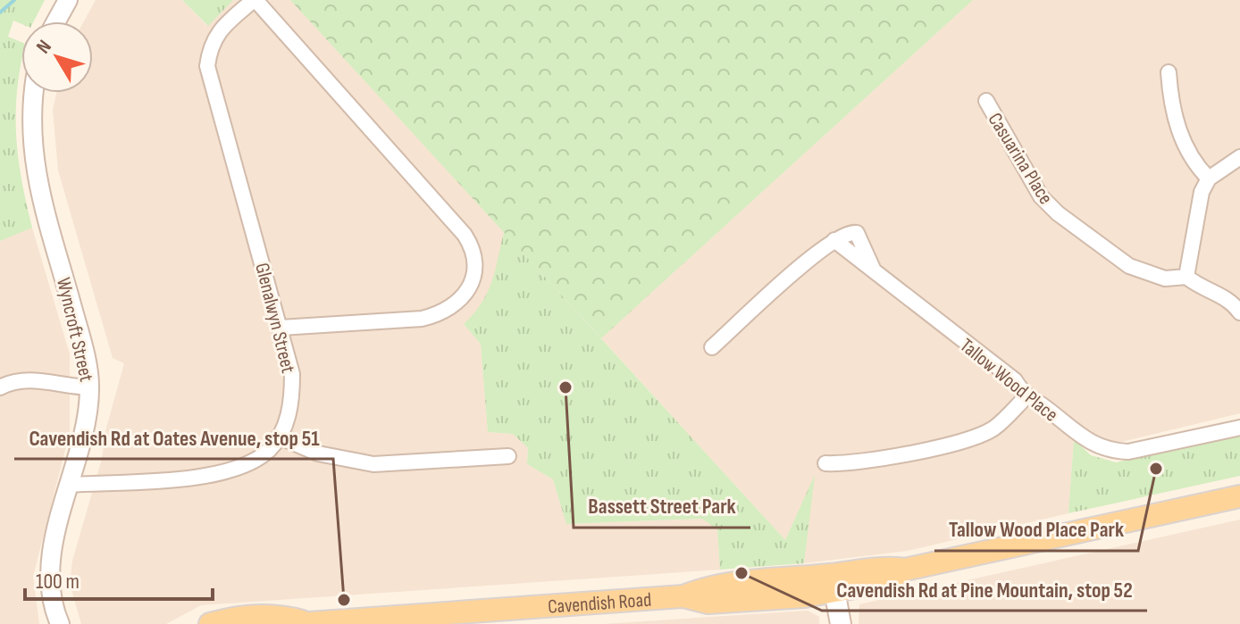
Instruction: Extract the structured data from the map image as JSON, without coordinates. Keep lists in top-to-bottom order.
{
  "streets": {
    "main road": ["Cavendish Road"],
    "street": [
      "Casuarina Place",
      "Glenalwyn Street",
      "Wyncroft Street",
      "Tallow Wood Place"
    ]
  },
  "crossings": [
    ["Glenalwyn Street", "Wyncroft Street"]
  ],
  "places": [
    "Bassett Street Park",
    "Tallow Wood Place Park",
    "Cavendish Rd at Pine Mountain, stop 52",
    "Cavendish Rd at Oates Avenue, stop 51"
  ],
  "scale_bar": "100 m",
  "north": "top left"
}
